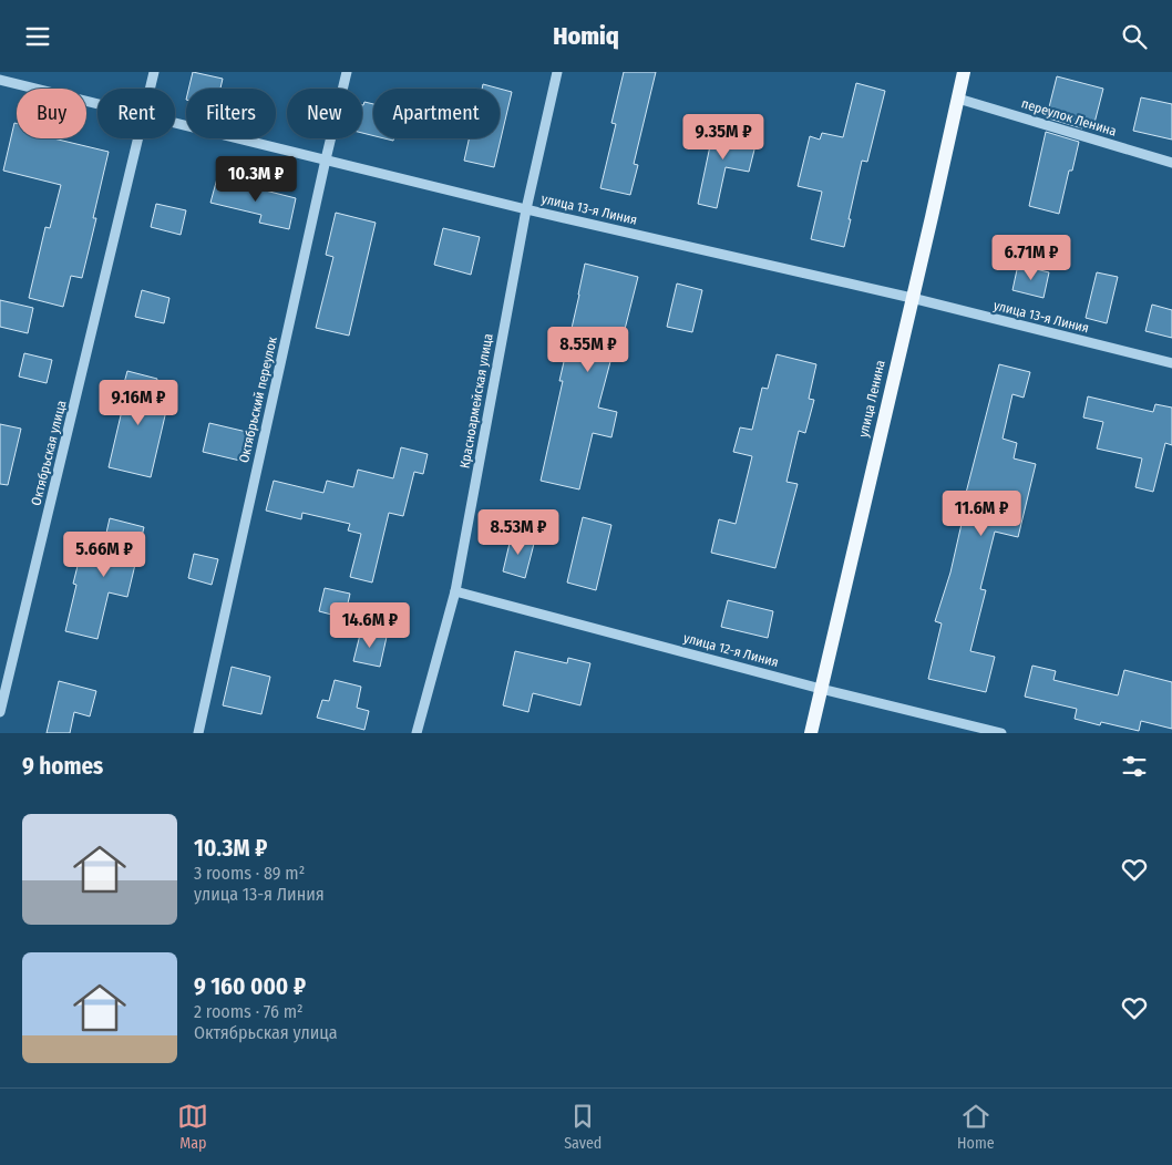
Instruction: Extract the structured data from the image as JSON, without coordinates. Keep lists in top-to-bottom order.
{
  "streets": {
    "main road": ["улица Ленина"],
    "street": [
      "переулок Ленина",
      "улица 13-я Линия",
      "Октябрьский переулок",
      "Красноармейская улица",
      "Октябрьская улица",
      "улица 12-я Линия"
    ]
  },
  "crossings": [
    ["переулок Ленина", "улица Ленина"],
    ["улица 13-я Линия", "улица Ленина"],
    ["улица 13-я Линия", "Октябрьский переулок"],
    ["улица 13-я Линия", "Красноармейская улица"],
    ["улица Ленина", "улица 12-я Линия"],
    ["Красноармейская улица", "улица 12-я Линия"]
  ],
  "page": {
    "header": "Homiq",
    "chip": [
      "Buy",
      "Rent",
      "Filters",
      "New",
      "Apartment"
    ],
    "price": [
      "9.35M ₽",
      "10.3M ₽",
      "6.71M ₽",
      "8.55M ₽",
      "9.16M ₽",
      "11.6M ₽",
      "8.53M ₽",
      "5.66M ₽",
      "14.6M ₽"
    ],
    "heading": "9 homes",
    "list": [
      {
        "name": "10.3M ₽",
        "note": "3 rooms · 89 m² · улица 13-я Линия"
      },
      {
        "name": "9 160 000 ₽",
        "note": "2 rooms · 76 m² · Октябрьская улица"
      }
    ],
    "tabs": ["Map", "Saved", "Home"]
  }
}
